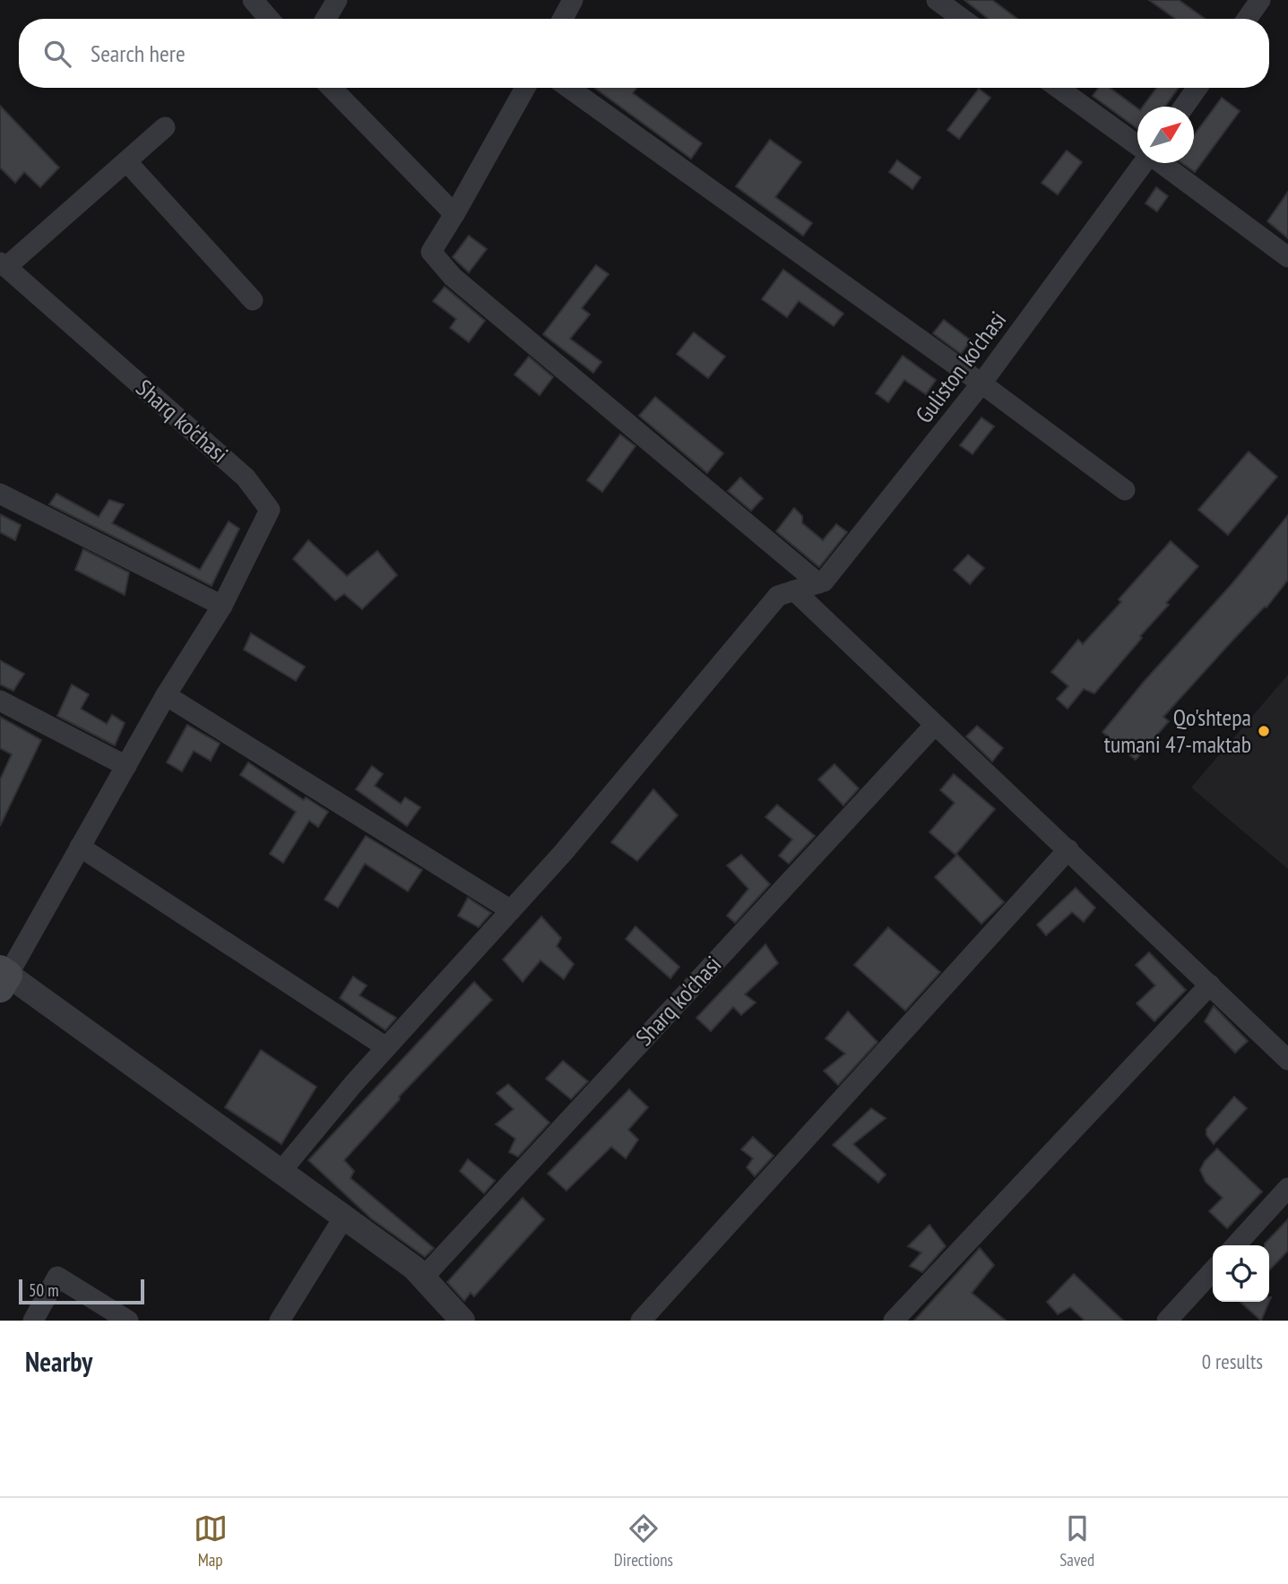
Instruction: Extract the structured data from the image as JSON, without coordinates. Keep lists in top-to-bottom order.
{
  "streets": {
    "street": ["Guliston ko'chasi", "Sharq ko'chasi"]
  },
  "places": ["Qo'shtepa tumani 47-maktab"],
  "scale_bar": "50 m",
  "north": "top right",
  "page": {
    "search": "Search here",
    "scale": "50 m",
    "heading": ["Nearby", "0 results"],
    "nav": ["Map", "Directions", "Saved"]
  }
}
